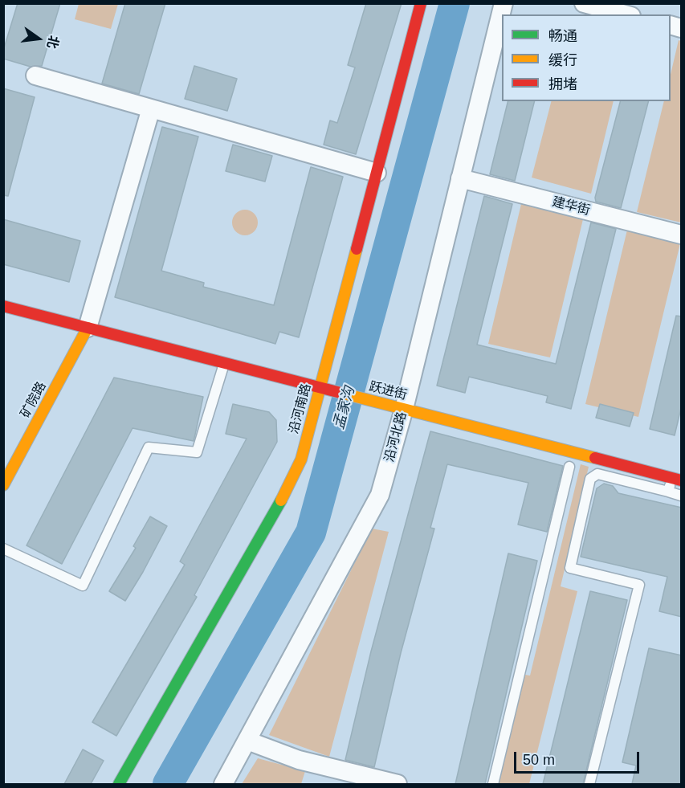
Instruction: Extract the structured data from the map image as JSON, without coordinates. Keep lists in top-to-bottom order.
{
  "streets": {
    "street": [
      "建华街",
      "跃进街",
      "矿院路",
      "沿河南路",
      "沿河北路"
    ]
  },
  "crossings": [
    ["建华街", "沿河北路"],
    ["跃进街", "矿院路"],
    ["跃进街", "沿河南路"],
    ["跃进街", "沿河北路"]
  ],
  "water": ["孟家沟"],
  "legend": ["畅通", "缓行", "拥堵"],
  "scale_bar": "50 m",
  "north": "right"
}
